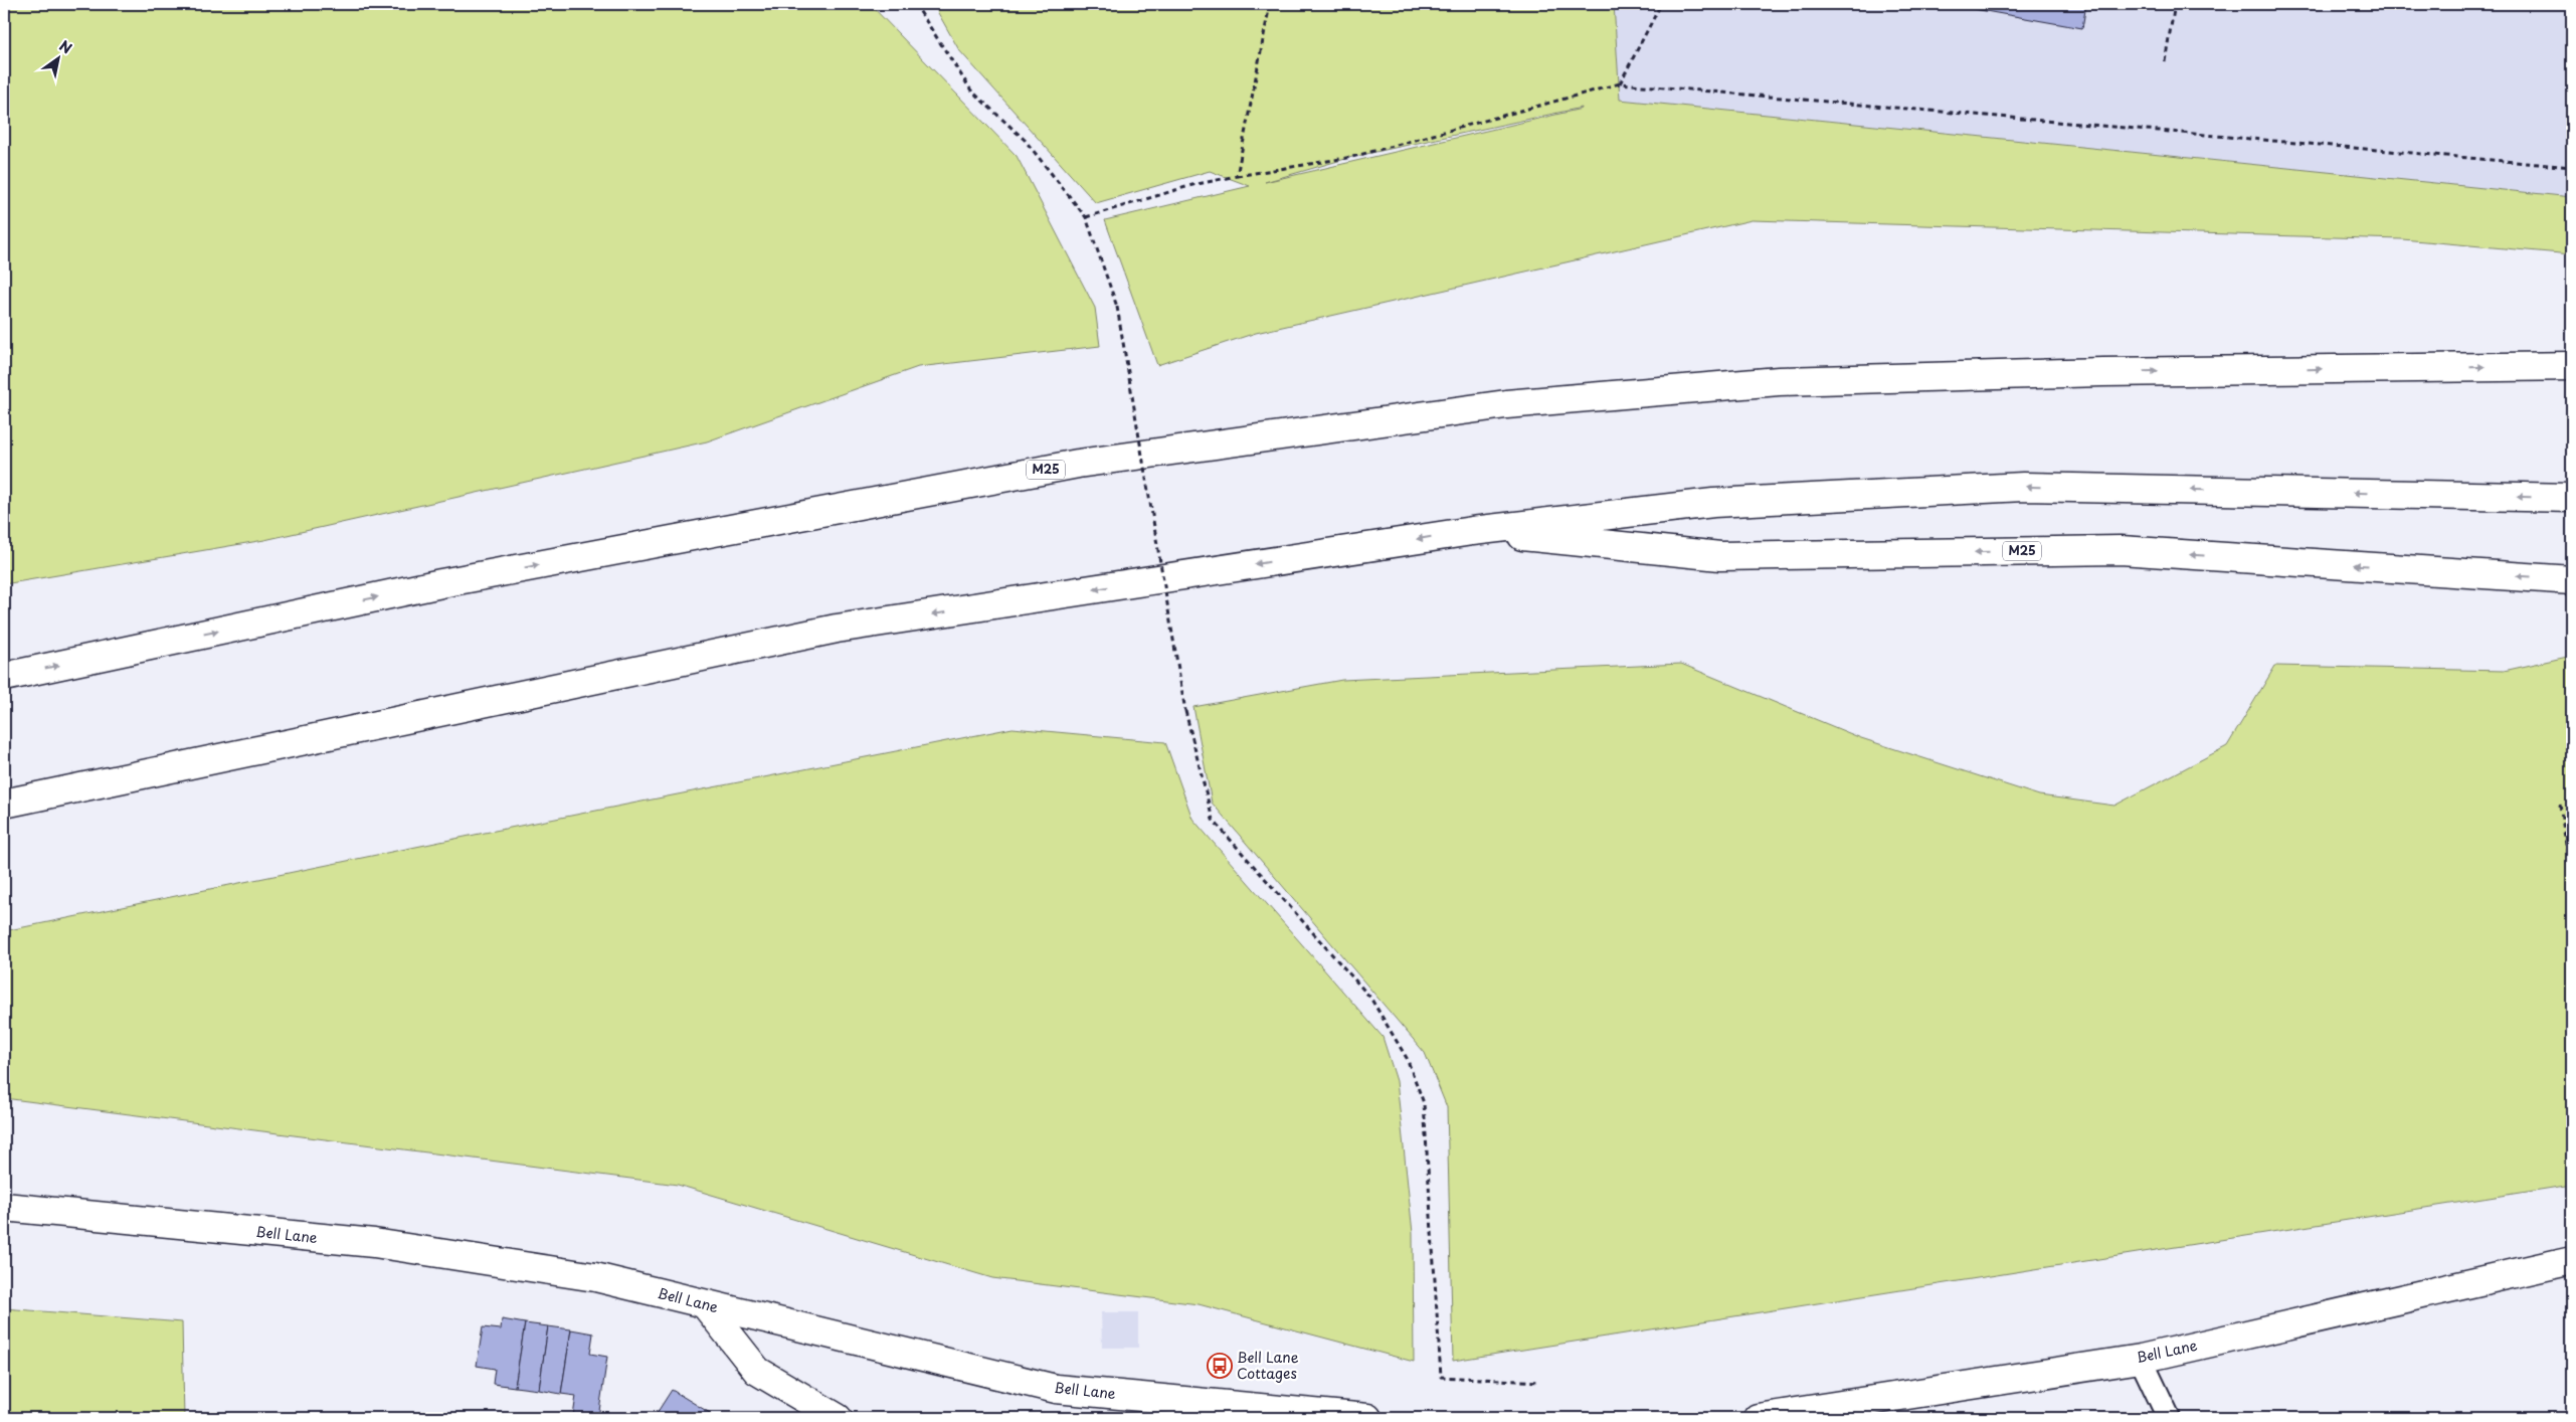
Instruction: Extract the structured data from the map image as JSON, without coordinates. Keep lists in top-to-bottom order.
{
  "streets": {
    "main road": ["M25", "Bell Lane"]
  },
  "places": {
    "bus stop": ["Bell Lane Cottages"]
  },
  "north": "top right"
}
